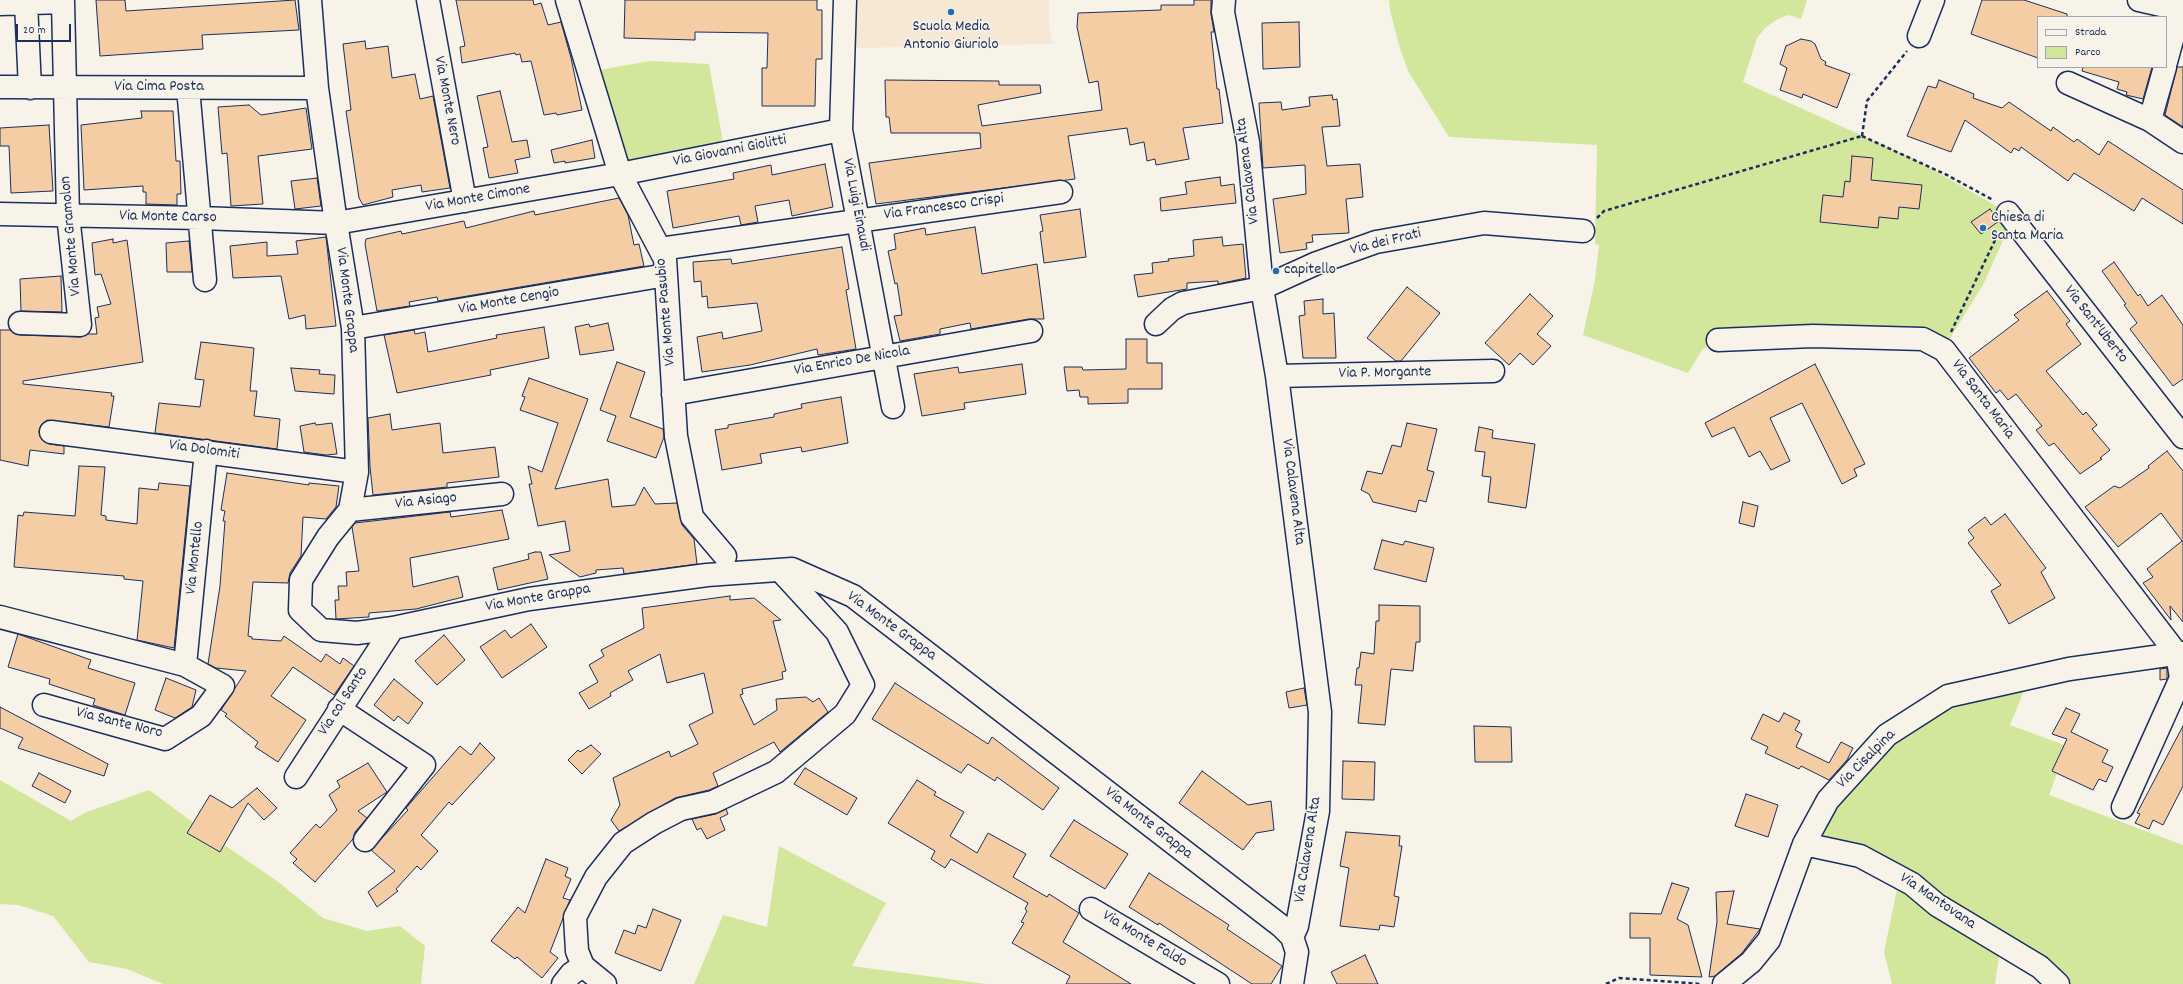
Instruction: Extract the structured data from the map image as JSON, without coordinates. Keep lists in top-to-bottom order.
{
  "streets": {
    "street": [
      "Via Cima Posta",
      "Via Monte Nero",
      "Via Giovanni Giolitti",
      "Via Calavena Alta",
      "Via Monte Cimone",
      "Via Luigi Einaudi",
      "Via Francesco Crispi",
      "Via Monte Carso",
      "Via Monte Gramolon",
      "Via dei Frati",
      "Via Monte Grappa",
      "Via Monte Cengio",
      "Via Monte Pasubio",
      "Via Sant'Uberto",
      "Via Enrico De Nicola",
      "Via P. Morgante",
      "Via Santa Maria",
      "Via Dolomiti",
      "Via Asiago",
      "Via Montello",
      "Via col Santo",
      "Via Sante Noro",
      "Via Cisalpina",
      "Via Mantovana",
      "Via Monte Faldo"
    ]
  },
  "crossings": [
    ["Via Cima Posta", "Via Monte Gramolon"],
    ["Via Cima Posta", "Via Monte Grappa"],
    ["Via Monte Nero", "Via Monte Cimone"],
    ["Via Giovanni Giolitti", "Via Monte Cimone"],
    ["Via Giovanni Giolitti", "Via Luigi Einaudi"],
    ["Via Giovanni Giolitti", "Via Monte Pasubio"],
    ["Via Calavena Alta", "Via dei Frati"],
    ["Via Calavena Alta", "Via Monte Grappa"],
    ["Via Calavena Alta", "Via P. Morgante"],
    ["Via Monte Cimone", "Via Monte Carso"],
    ["Via Monte Cimone", "Via Monte Grappa"],
    ["Via Monte Cimone", "Via Monte Pasubio"],
    ["Via Luigi Einaudi", "Via Francesco Crispi"],
    ["Via Luigi Einaudi", "Via Enrico De Nicola"],
    ["Via Francesco Crispi", "Via Monte Pasubio"],
    ["Via Monte Carso", "Via Monte Gramolon"],
    ["Via Monte Carso", "Via Monte Grappa"],
    ["Via Monte Grappa", "Via Monte Cengio"],
    ["Via Monte Grappa", "Via Dolomiti"],
    ["Via Monte Grappa", "Via Asiago"],
    ["Via Monte Grappa", "Via col Santo"],
    ["Via Monte Cengio", "Via Monte Pasubio"],
    ["Via Monte Pasubio", "Via Enrico De Nicola"],
    ["Via Sant'Uberto", "Via Santa Maria"],
    ["Via Santa Maria", "Via Cisalpina"],
    ["Via Dolomiti", "Via Montello"],
    ["Via Montello", "Via Sante Noro"],
    ["Via Cisalpina", "Via Mantovana"]
  ],
  "places": ["Scuola Media Antonio Giuriolo", "Chiesa di Santa Maria", "capitello"],
  "legend": ["Strada", "Parco"],
  "scale_bar": "20 m"
}
